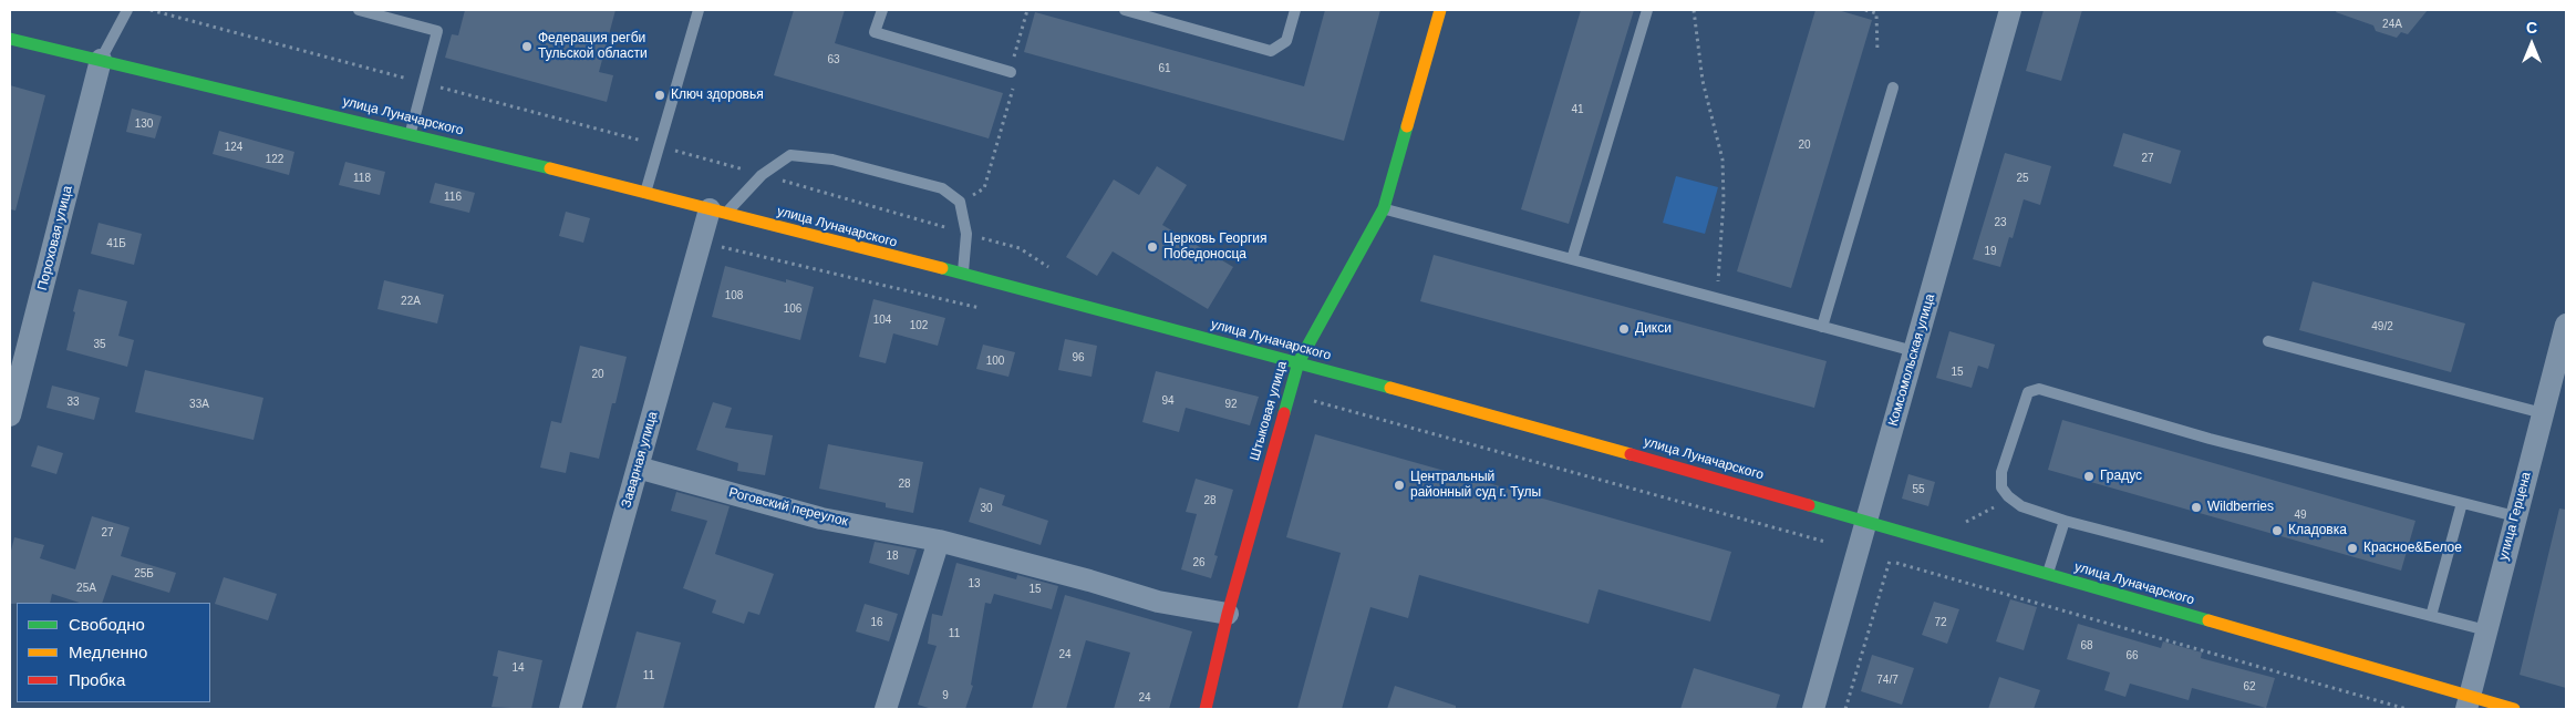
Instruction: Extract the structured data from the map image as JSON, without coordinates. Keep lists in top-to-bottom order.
{
  "streets": {
    "main road": ["улица Луначарского", "Штыковая улица"],
    "street": [
      "Пороховая улица",
      "Комсомольская улица",
      "Заварная улица",
      "Роговский переулок",
      "улица Герцена"
    ]
  },
  "crossings": [
    ["улица Луначарского", "Пороховая улица"],
    ["улица Луначарского", "Комсомольская улица"],
    ["улица Луначарского", "Штыковая улица"],
    ["улица Луначарского", "Заварная улица"],
    ["улица Луначарского", "улица Герцена"],
    ["Штыковая улица", "Роговский переулок"],
    ["Заварная улица", "Роговский переулок"]
  ],
  "places": [
    "Федерация регби Тульской области",
    "Ключ здоровья",
    "Церковь Георгия Победоносца",
    "Дикси",
    "Градус",
    "Центральный районный суд г. Тулы",
    "Wildberries",
    "Кладовка",
    "Красное&Белое"
  ],
  "house_numbers": [
    "24А",
    "63",
    "61",
    "41",
    "130",
    "20",
    "124",
    "27",
    "122",
    "118",
    "25",
    "116",
    "23",
    "41Б",
    "19",
    "108",
    "22А",
    "106",
    "104",
    "102",
    "49/2",
    "35",
    "96",
    "100",
    "15",
    "20",
    "94",
    "33",
    "33А",
    "92",
    "28",
    "55",
    "28",
    "30",
    "49",
    "27",
    "18",
    "26",
    "25Б",
    "13",
    "25А",
    "15",
    "16",
    "72",
    "11",
    "68",
    "24",
    "66",
    "14",
    "11",
    "74/7",
    "62",
    "9",
    "24"
  ],
  "legend": ["Свободно", "Медленно", "Пробка"],
  "north": "top"
}
